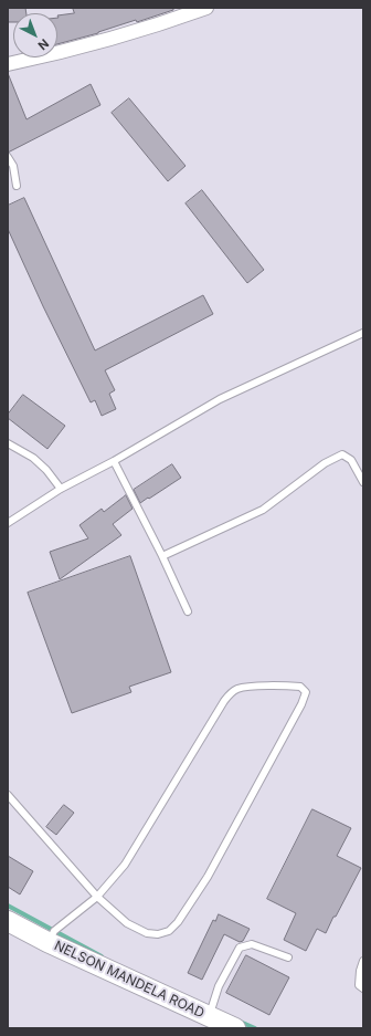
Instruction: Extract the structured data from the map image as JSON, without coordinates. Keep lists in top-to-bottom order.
{
  "streets": {
    "main road": ["NELSON MANDELA ROAD"]
  },
  "north": "bottom right"
}
